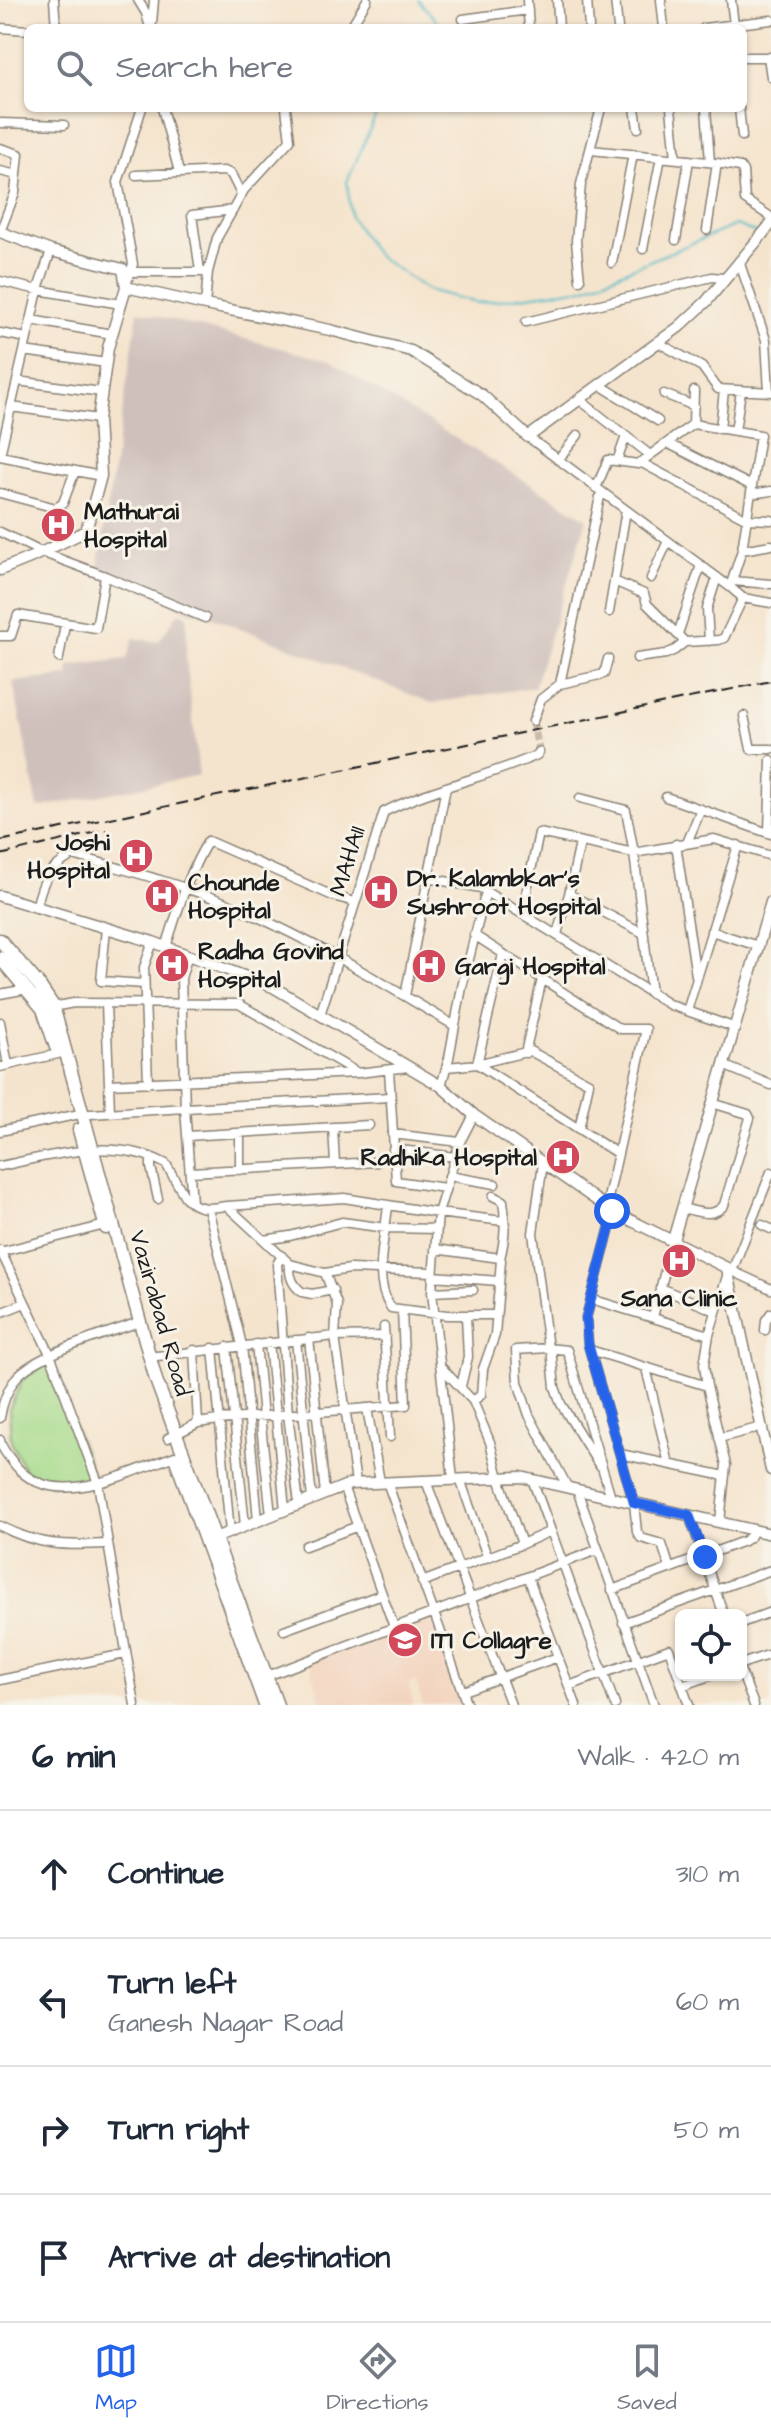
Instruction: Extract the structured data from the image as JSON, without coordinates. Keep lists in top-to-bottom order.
{
  "streets": {
    "main road": ["Vazirabad Road"],
    "street": ["MAHA11"]
  },
  "places": {
    "hospital": [
      "Mathurai Hospital",
      "Joshi Hospital",
      "Dr. Kalambkar's Sushroot Hospital",
      "Chounde Hospital",
      "Radha Govind Hospital",
      "Gargi Hospital",
      "Radhika Hospital",
      "Sana Clinic"
    ],
    "school or university": ["ITI Collagre"]
  },
  "page": {
    "search": "Search here",
    "heading": ["6 min", "Walk · 420 m"],
    "list": [
      ["Continue", "310 m"],
      ["Turn left", "Ganesh Nagar Road", "60 m"],
      ["Turn right", "50 m"],
      "Arrive at destination"
    ],
    "nav": ["Map", "Directions", "Saved"]
  }
}
